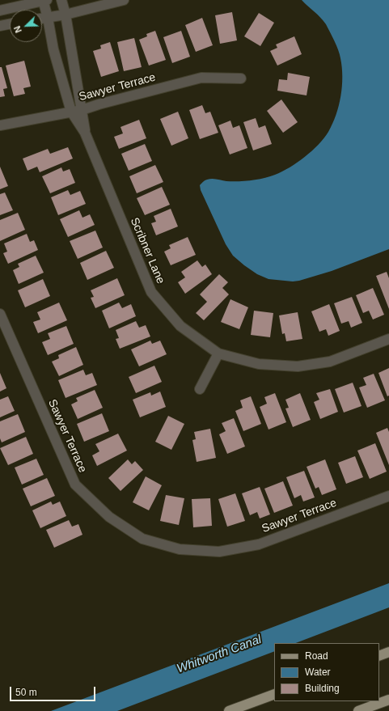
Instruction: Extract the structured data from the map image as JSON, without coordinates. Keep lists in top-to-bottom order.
{
  "streets": {
    "street": ["Sawyer Terrace", "Scribner Lane"]
  },
  "crossings": [
    ["Sawyer Terrace", "Scribner Lane"]
  ],
  "water": ["Whitworth Canal"],
  "legend": ["Road", "Water", "Building"],
  "scale_bar": "50 m",
  "north": "bottom left"
}
